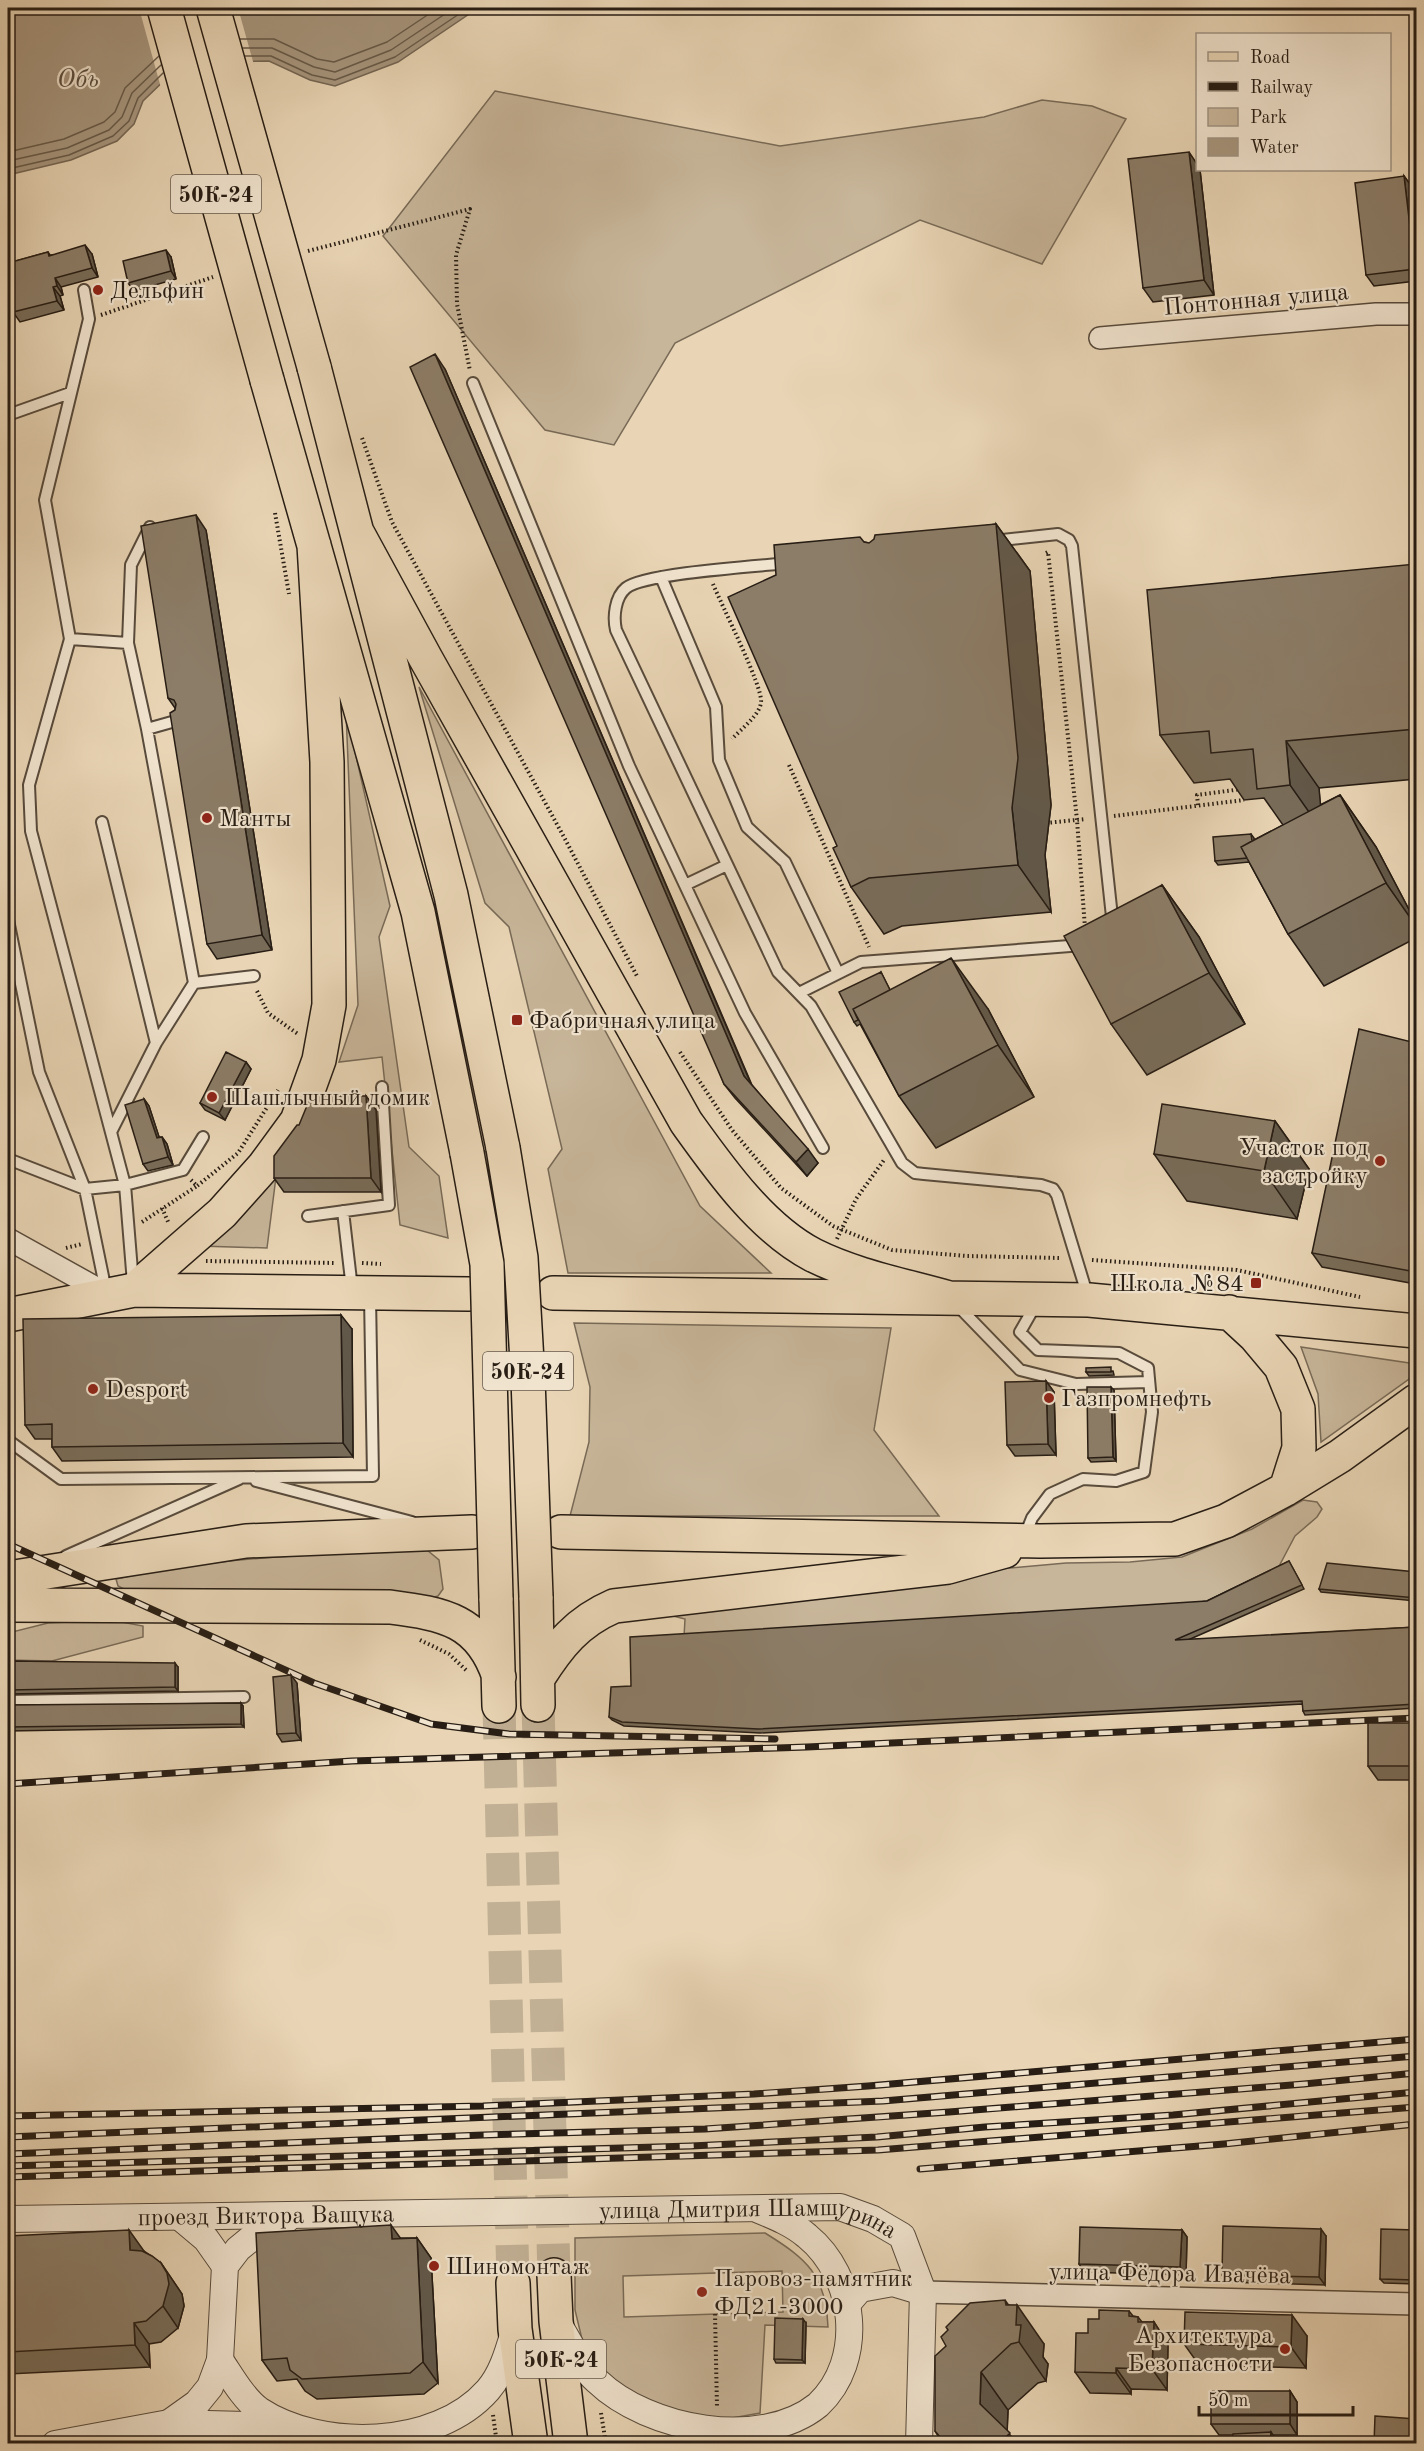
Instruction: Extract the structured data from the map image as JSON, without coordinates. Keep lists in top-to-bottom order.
{
  "streets": {
    "main road": ["50К-24"],
    "street": [
      "Понтонная улица",
      "проезд Виктора Ващука",
      "улица Дмитрия Шамшурина",
      "улица Фёдора Ивачёва"
    ]
  },
  "crossings": [
    ["проезд Виктора Ващука", "улица Дмитрия Шамшурина"],
    ["улица Дмитрия Шамшурина", "улица Фёдора Ивачёва"]
  ],
  "water": ["Обь"],
  "places": {
    "other": [
      "Дельфин",
      "Манты",
      "Шашлычный домик",
      "Участок под застройку",
      "Desport",
      "Газпромнефть",
      "Шиномонтаж",
      "Паровоз-памятник ФД21-3000",
      "Архитектура Безопасности"
    ],
    "transit": ["Фабричная улица", "Школа №84"]
  },
  "legend": [
    "Road",
    "Railway",
    "Park",
    "Water"
  ],
  "scale_bar": "50 m"
}
